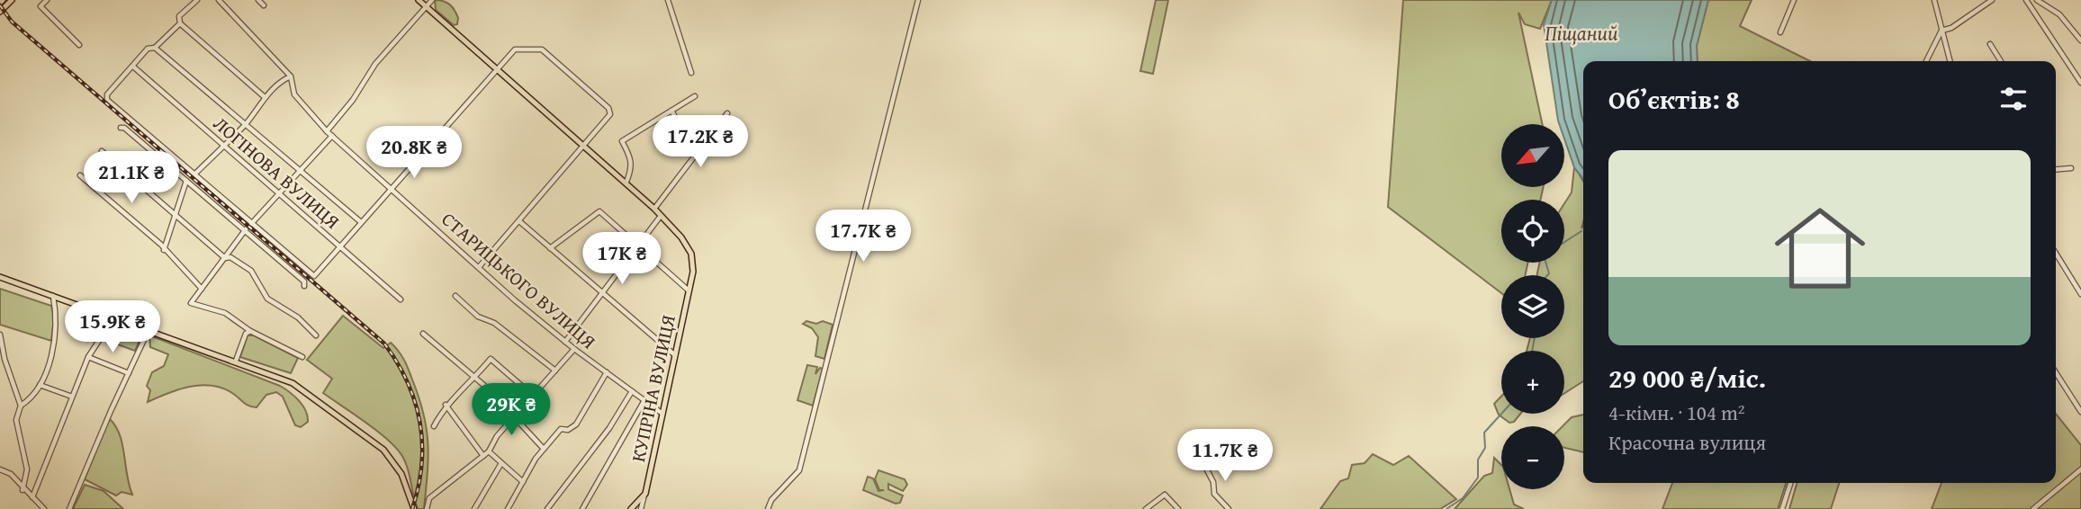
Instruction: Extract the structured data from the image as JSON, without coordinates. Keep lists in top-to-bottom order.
{
  "streets": {
    "main road": ["КУПРІНА ВУЛИЦЯ"],
    "street": ["ЛОГІНОВА ВУЛИЦЯ", "СТАРИЦЬКОГО ВУЛИЦЯ"]
  },
  "crossings": [
    ["СТАРИЦЬКОГО ВУЛИЦЯ", "КУПРІНА ВУЛИЦЯ"]
  ],
  "water": ["Піщаний"],
  "north": "bottom left",
  "page": {
    "heading": "Об’єктів: 8",
    "price": [
      "17.2K ₴",
      "20.8K ₴",
      "21.1K ₴",
      "17.7K ₴",
      "17K ₴",
      "15.9K ₴",
      "29K ₴",
      "11.7K ₴"
    ],
    "map_buttons": ["+", "−"],
    "list": [
      {
        "name": "29 000 ₴/міс.",
        "note": "4-кімн. · 104 m² · Красочна вулиця"
      }
    ]
  }
}
